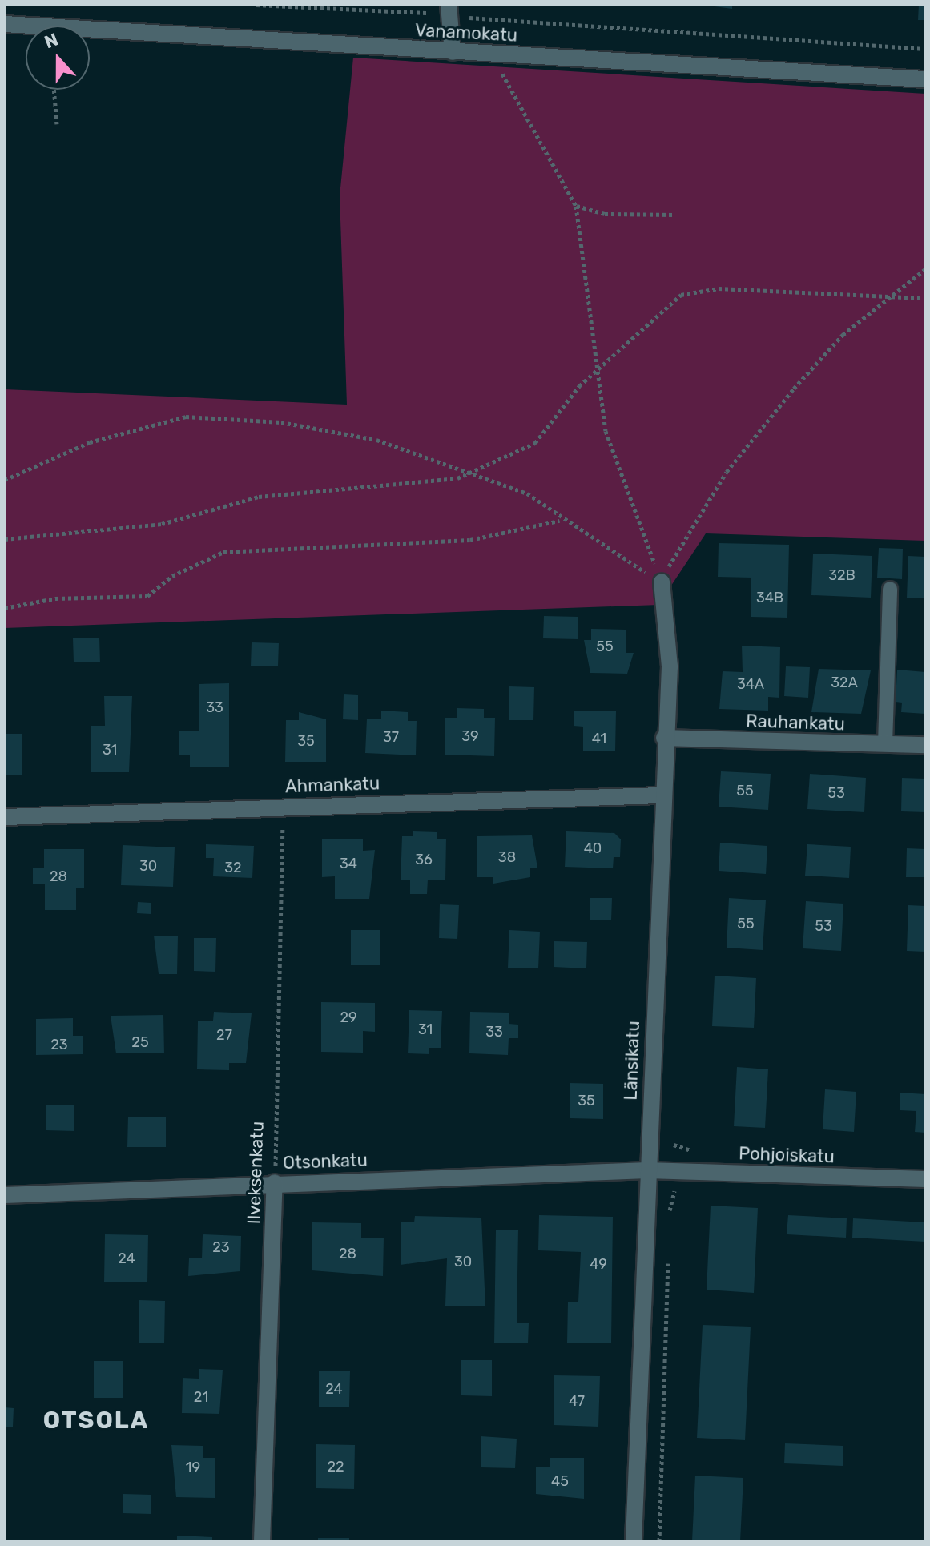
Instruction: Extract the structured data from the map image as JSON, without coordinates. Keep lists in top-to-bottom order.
{
  "streets": {
    "street": [
      "Vanamokatu",
      "Rauhankatu",
      "Ahmankatu",
      "Länsikatu",
      "Pohjoiskatu",
      "Otsonkatu",
      "Ilveksenkatu"
    ]
  },
  "crossings": [
    ["Rauhankatu", "Länsikatu"],
    ["Ahmankatu", "Länsikatu"],
    ["Ahmankatu", "Ilveksenkatu"],
    ["Länsikatu", "Pohjoiskatu"],
    ["Länsikatu", "Otsonkatu"],
    ["Pohjoiskatu", "Otsonkatu"],
    ["Otsonkatu", "Ilveksenkatu"]
  ],
  "districts": ["OTSOLA"],
  "house_numbers": [
    "32B",
    "34B",
    "55",
    "32A",
    "34A",
    "33",
    "39",
    "37",
    "41",
    "35",
    "31",
    "55",
    "53",
    "40",
    "38",
    "36",
    "34",
    "30",
    "32",
    "28",
    "55",
    "53",
    "29",
    "31",
    "33",
    "27",
    "25",
    "23",
    "35",
    "23",
    "28",
    "24",
    "30",
    "49",
    "24",
    "21",
    "47",
    "22",
    "19",
    "45"
  ],
  "north": "top"
}
